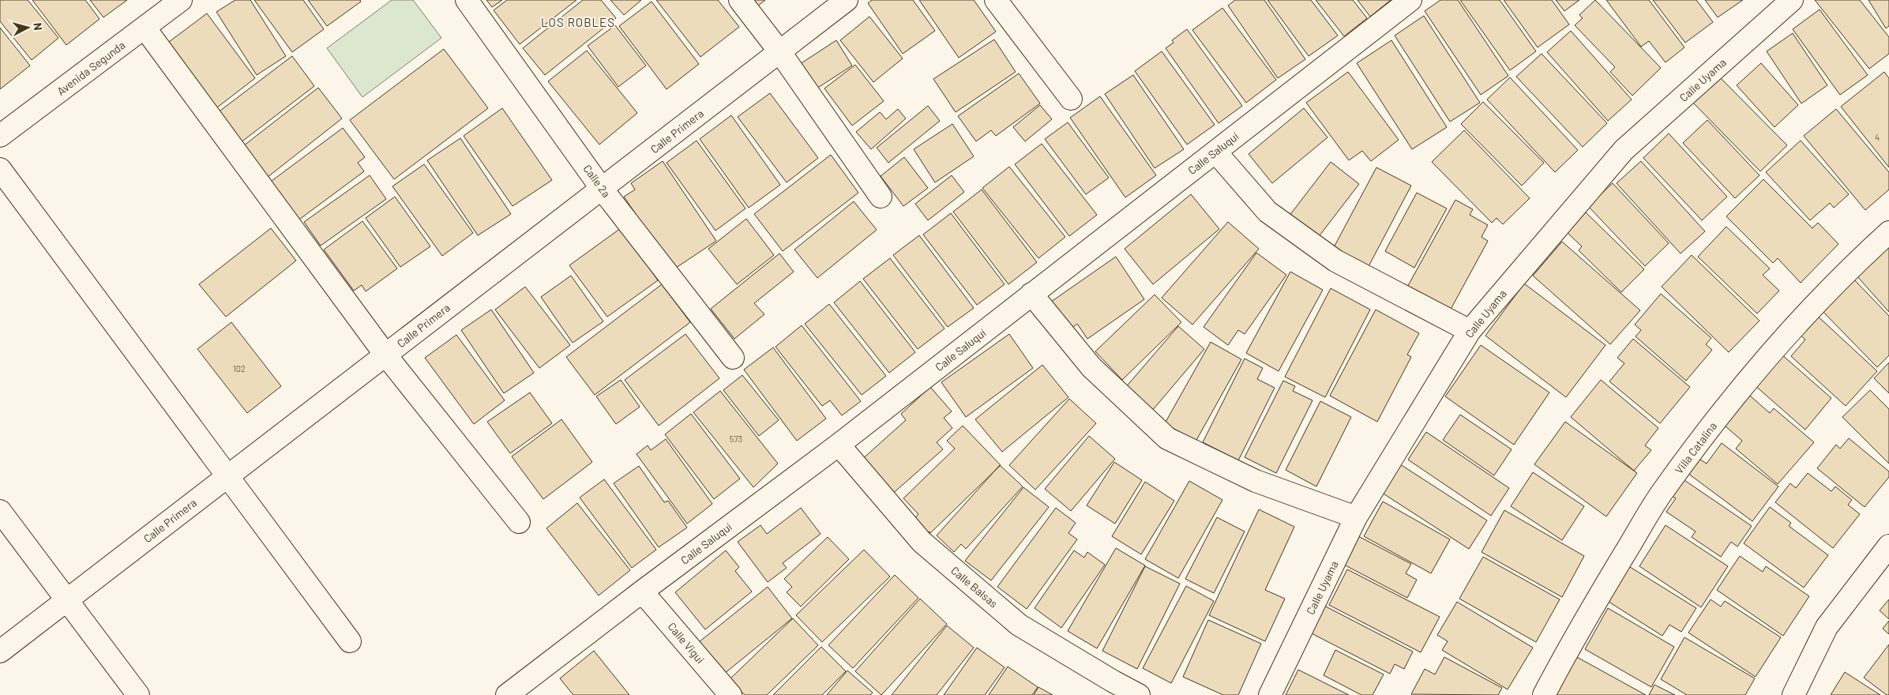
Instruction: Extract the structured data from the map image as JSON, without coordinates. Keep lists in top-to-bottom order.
{
  "streets": {
    "street": [
      "Avenida Segunda",
      "Calle Uyama",
      "Calle Primera",
      "Calle Saluquí",
      "Calle 2a",
      "Villa Catalina",
      "Calle Balsas",
      "Calle Vigui"
    ]
  },
  "crossings": [
    ["Calle Primera", "Calle 2a"],
    ["Calle Saluquí", "Calle Balsas"],
    ["Calle Saluquí", "Calle Vigui"]
  ],
  "districts": ["LOS ROBLES"],
  "house_numbers": ["4", "102", "573"],
  "north": "right"
}
